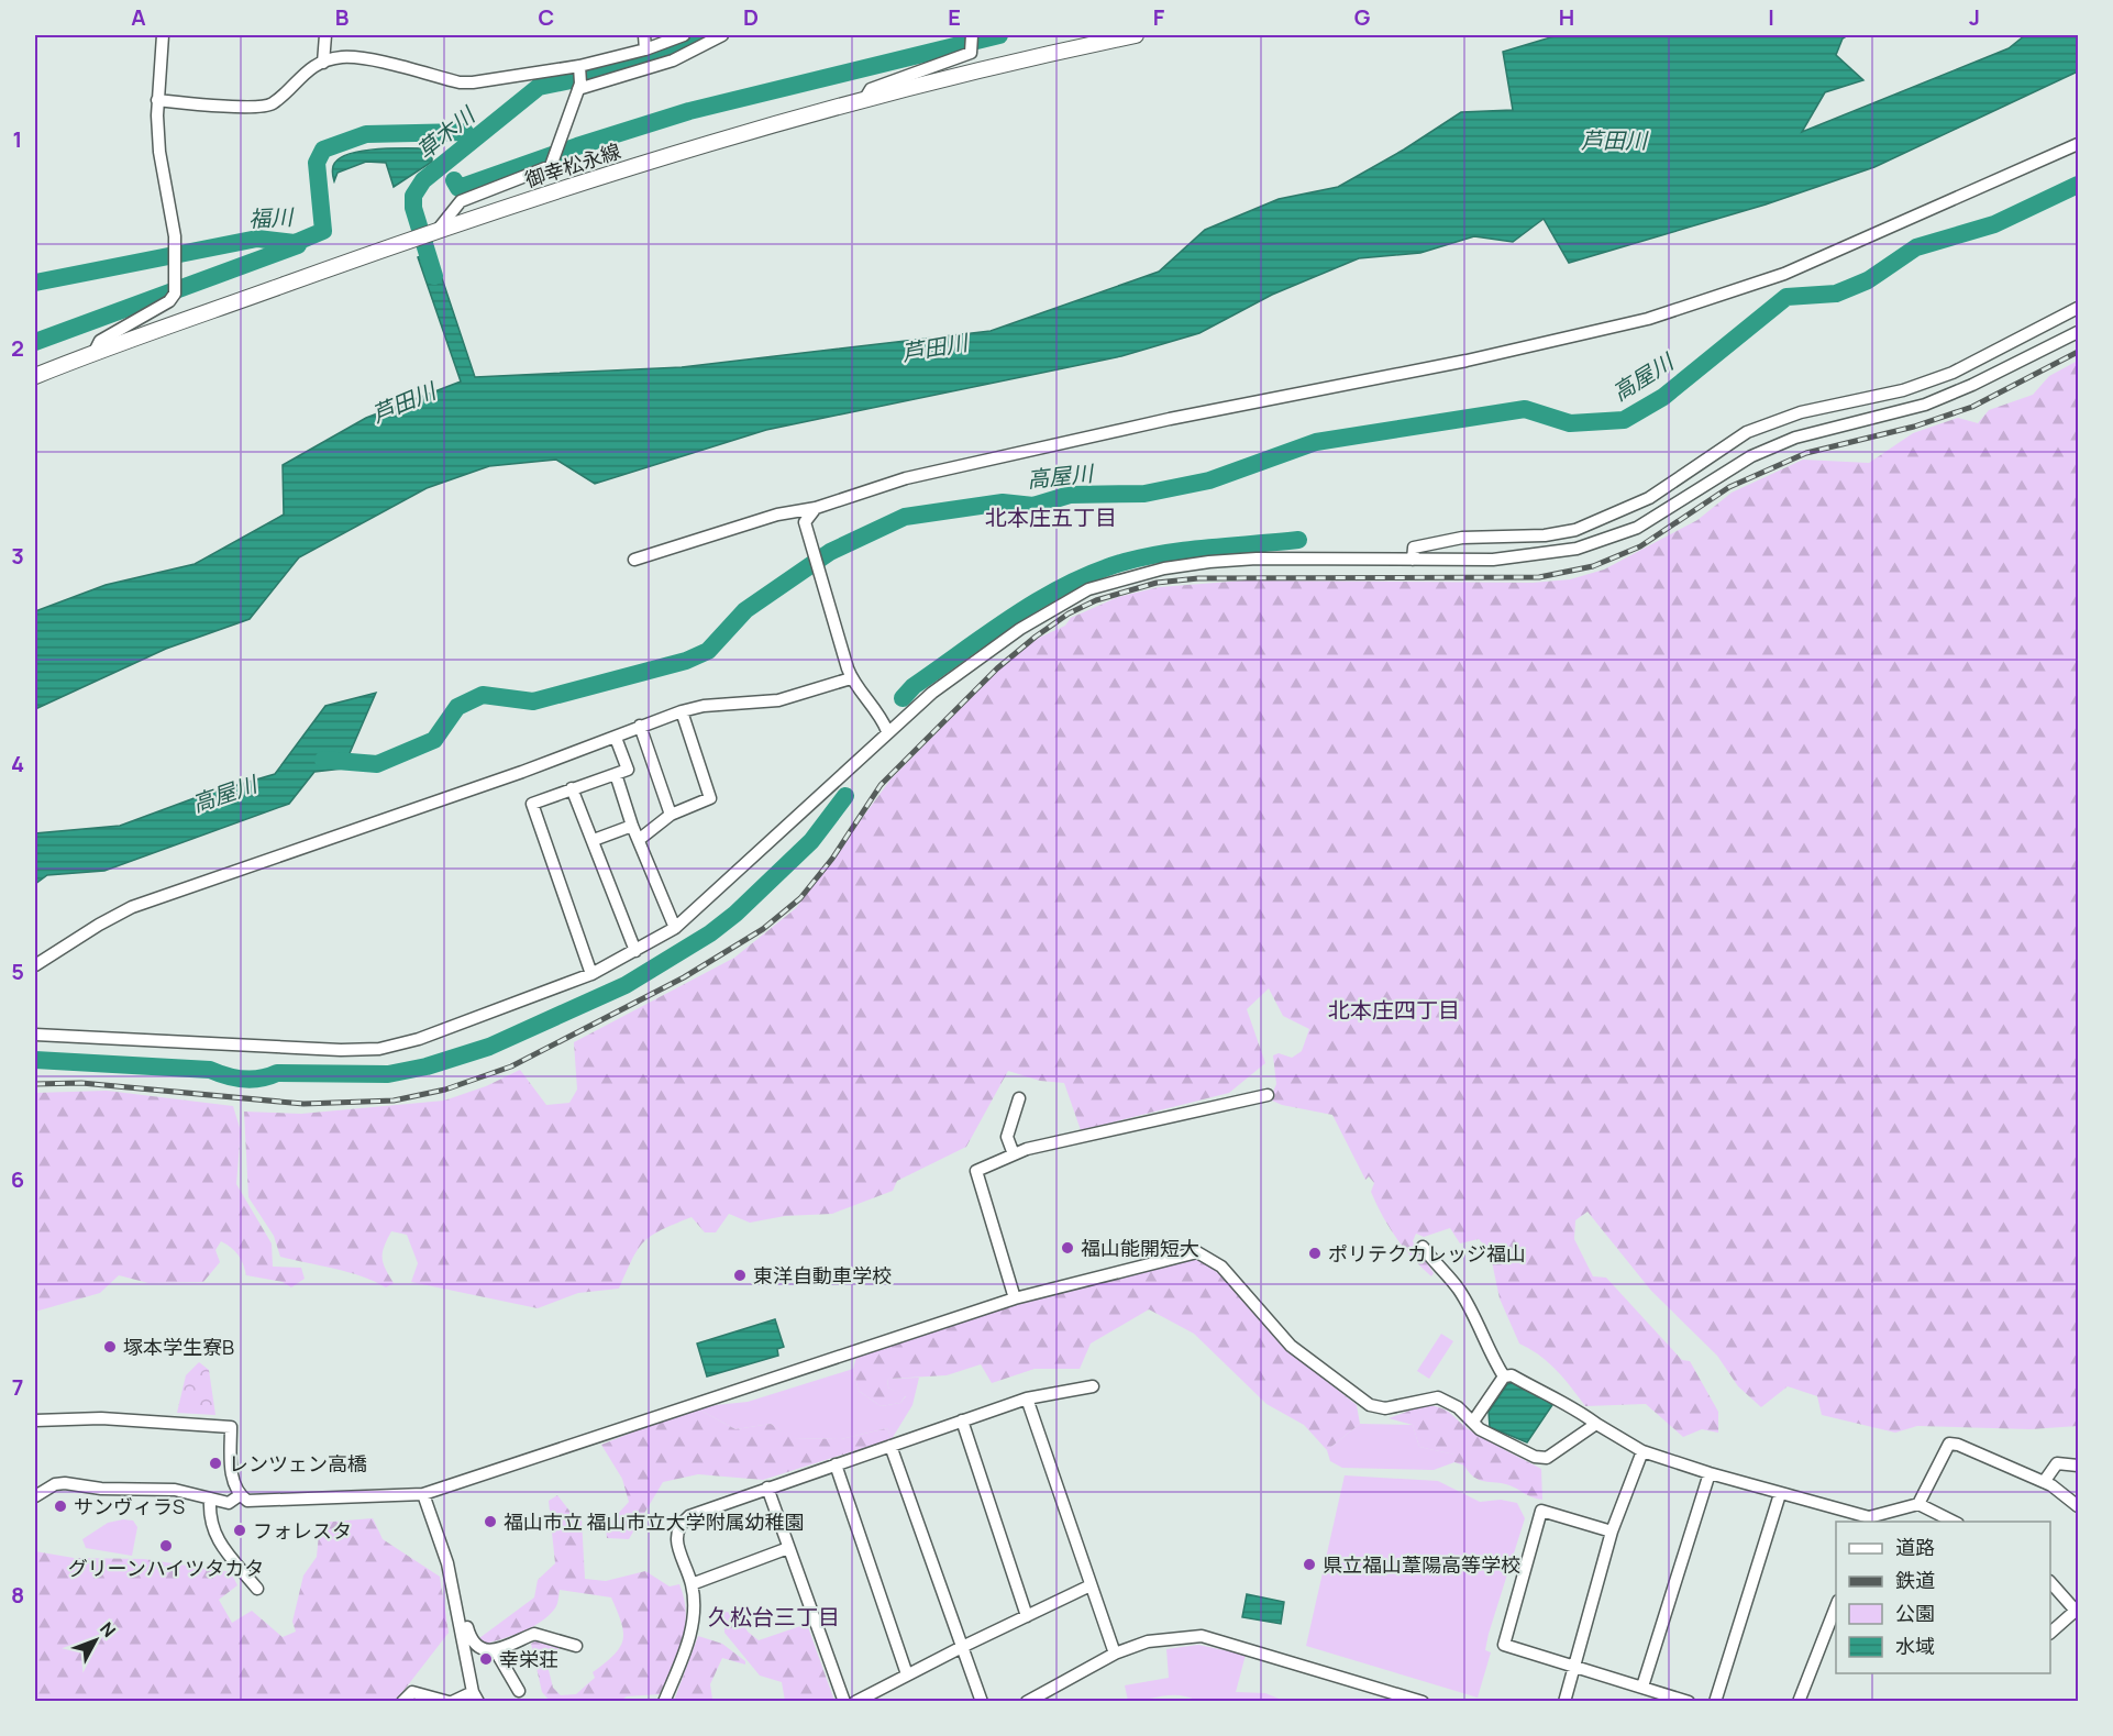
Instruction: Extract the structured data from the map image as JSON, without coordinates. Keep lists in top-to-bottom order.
{
  "streets": {
    "main road": ["御幸松永線"]
  },
  "districts": ["北本庄五丁目", "北本庄四丁目", "久松台三丁目"],
  "water": [
    "草木川",
    "芦田川",
    "福川",
    "高屋川"
  ],
  "places": [
    "福山能開短大",
    "ポリテクカレッジ福山",
    "東洋自動車学校",
    "塚本学生寮B",
    "レンツェン高橋",
    "サンヴィラS",
    "福山市立 福山市立大学附属幼稚園",
    "フォレスタ",
    "グリーンハイツタカタ",
    "県立福山葦陽高等学校",
    "幸栄荘"
  ],
  "legend": [
    "道路",
    "鉄道",
    "公園",
    "水域"
  ],
  "north": "top right",
  "grid": {
    "columns": [
      "A",
      "B",
      "C",
      "D",
      "E",
      "F",
      "G",
      "H",
      "I",
      "J"
    ],
    "rows": [
      "1",
      "2",
      "3",
      "4",
      "5",
      "6",
      "7",
      "8"
    ]
  }
}
